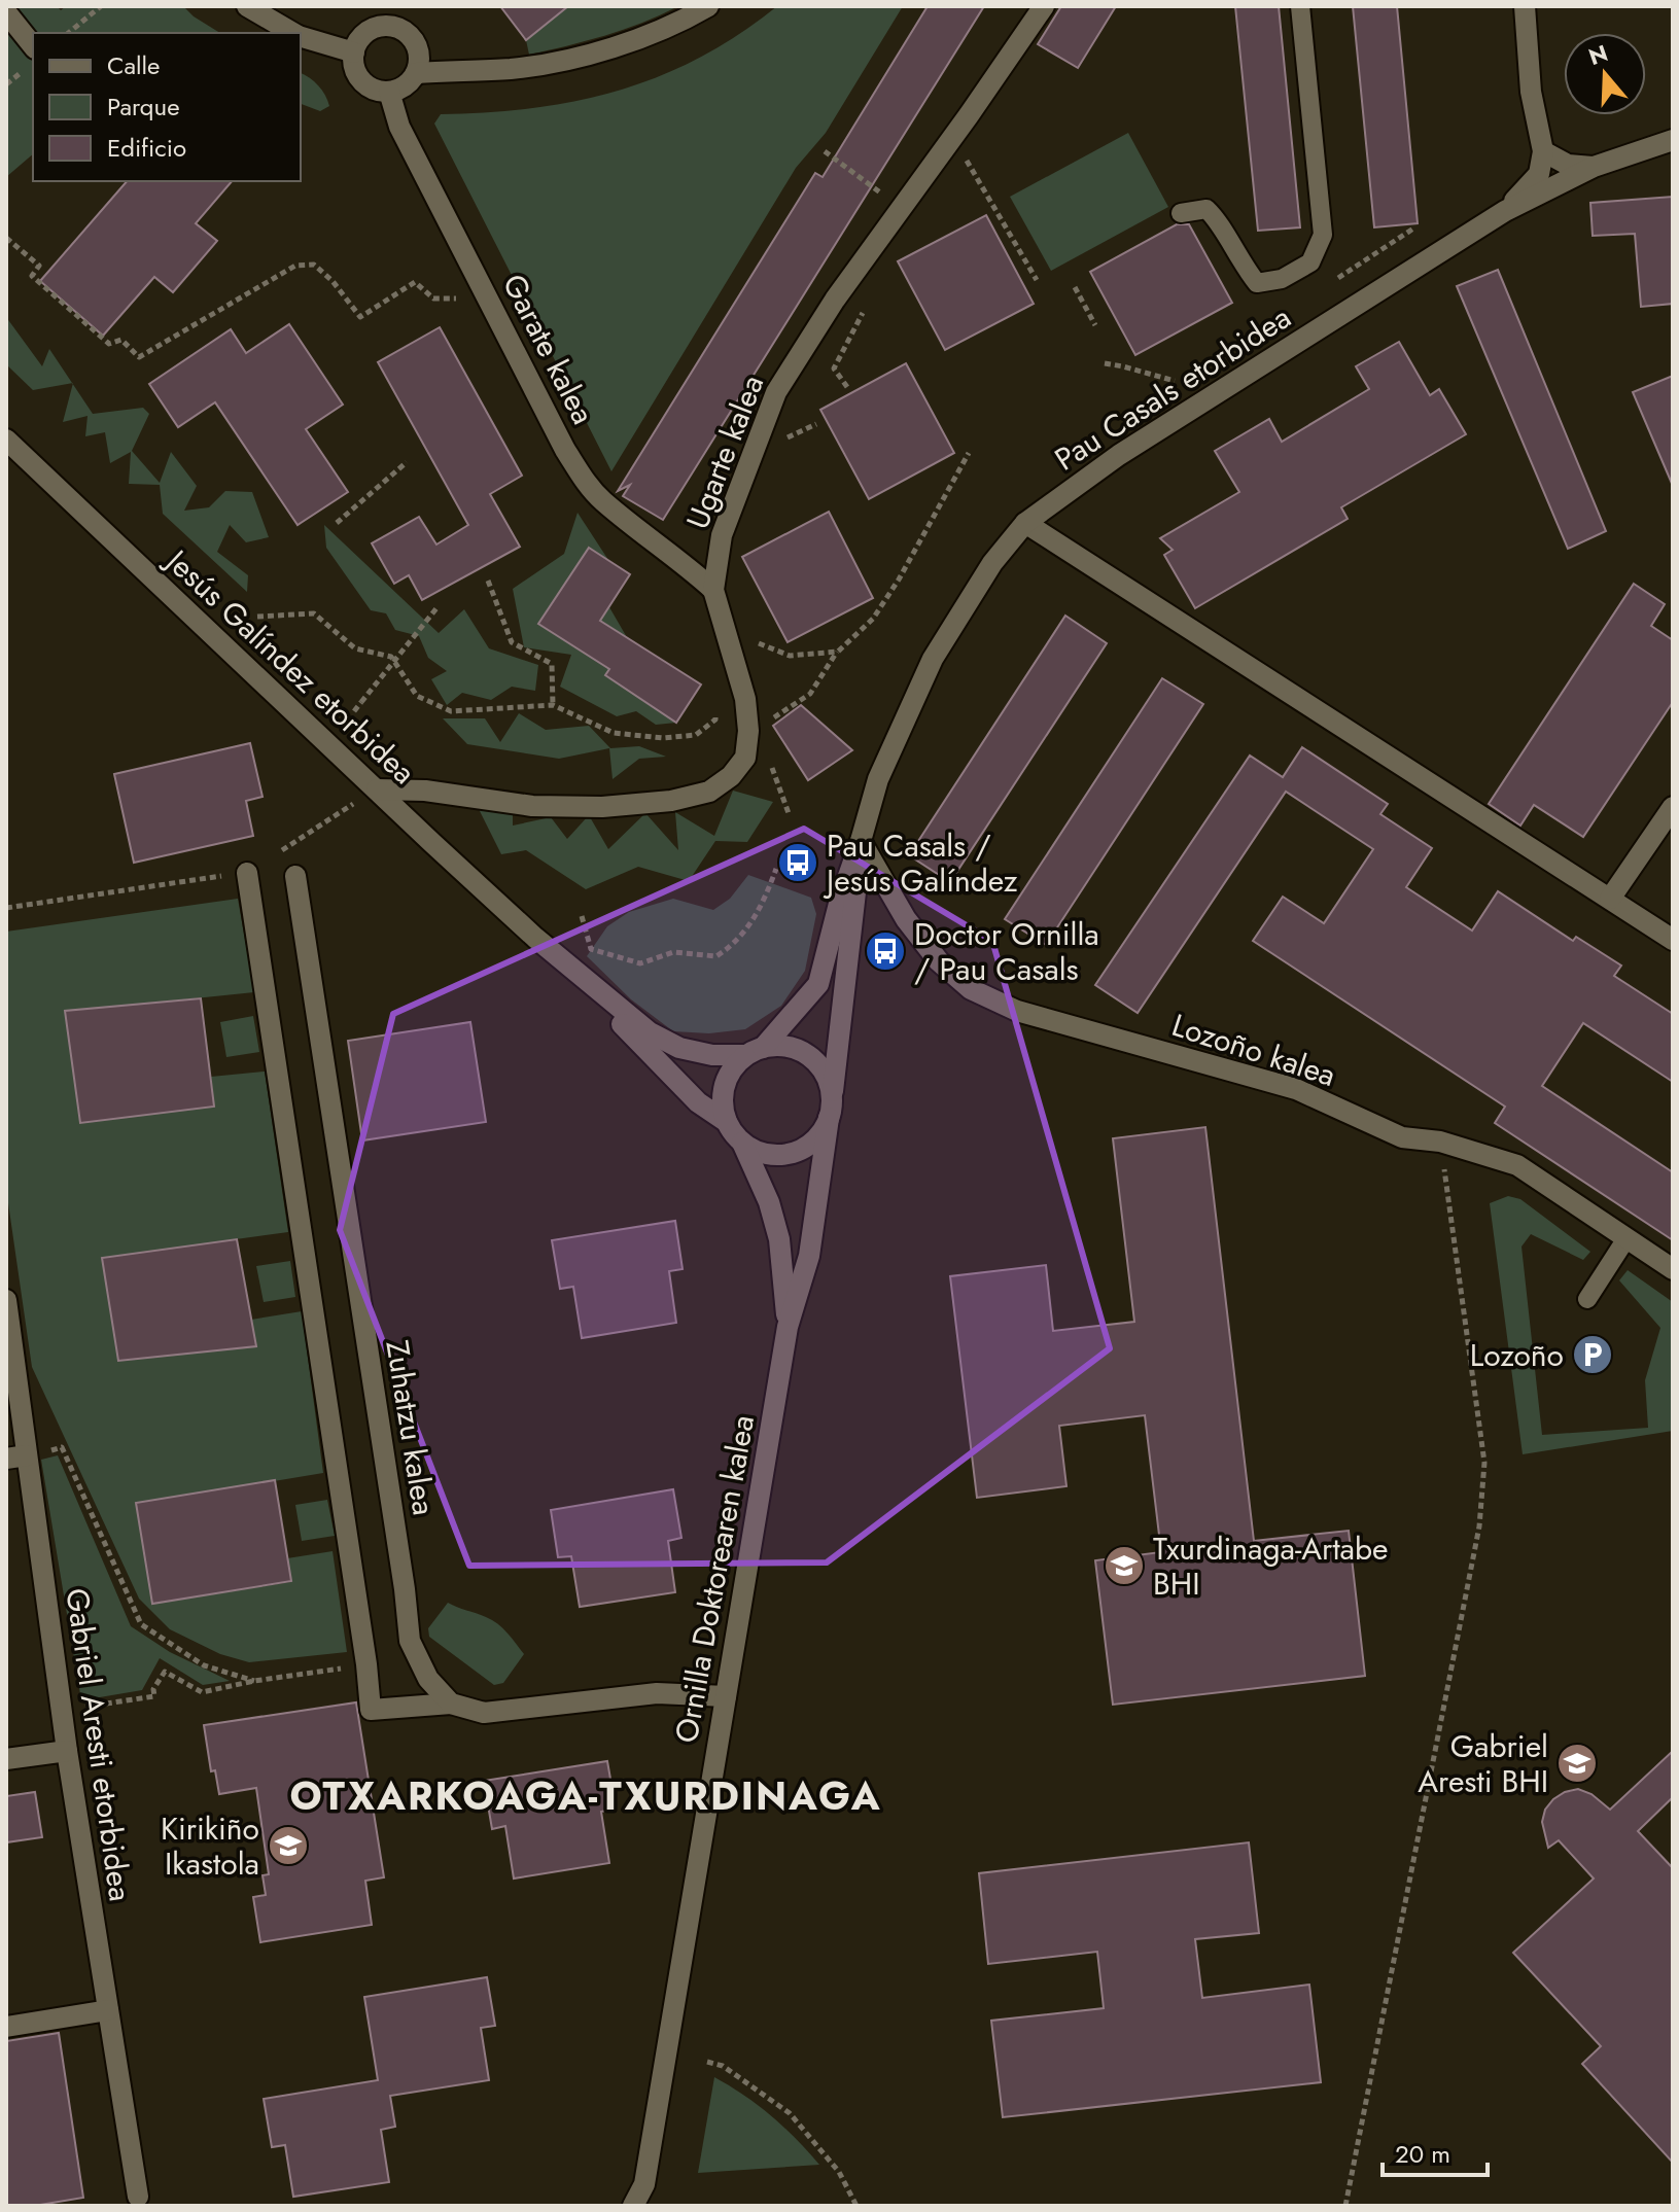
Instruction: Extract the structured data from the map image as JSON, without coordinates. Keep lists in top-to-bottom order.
{
  "streets": {
    "street": [
      "Garate kalea",
      "Pau Casals etorbidea",
      "Ugarte kalea",
      "Jesús Galíndez etorbidea",
      "Lozoño kalea",
      "Zuhatzu kalea",
      "Ornilla Doktorearen kalea",
      "Gabriel Aresti etorbidea"
    ]
  },
  "crossings": [
    ["Garate kalea", "Ugarte kalea"],
    ["Pau Casals etorbidea", "Jesús Galíndez etorbidea"],
    ["Pau Casals etorbidea", "Lozoño kalea"],
    ["Pau Casals etorbidea", "Ornilla Doktorearen kalea"],
    ["Ugarte kalea", "Jesús Galíndez etorbidea"],
    ["Jesús Galíndez etorbidea", "Ornilla Doktorearen kalea"]
  ],
  "districts": ["OTXARKOAGA-TXURDINAGA"],
  "places": {
    "bus stop": ["Pau Casals / Jesús Galíndez", "Doctor Ornilla / Pau Casals"],
    "parking": ["Lozoño"],
    "school or university": ["Txurdinaga-Artabe BHI", "Gabriel Aresti BHI", "Kirikiño Ikastola"]
  },
  "legend": ["Calle", "Parque", "Edificio"],
  "scale_bar": "20 m",
  "north": "top"
}
